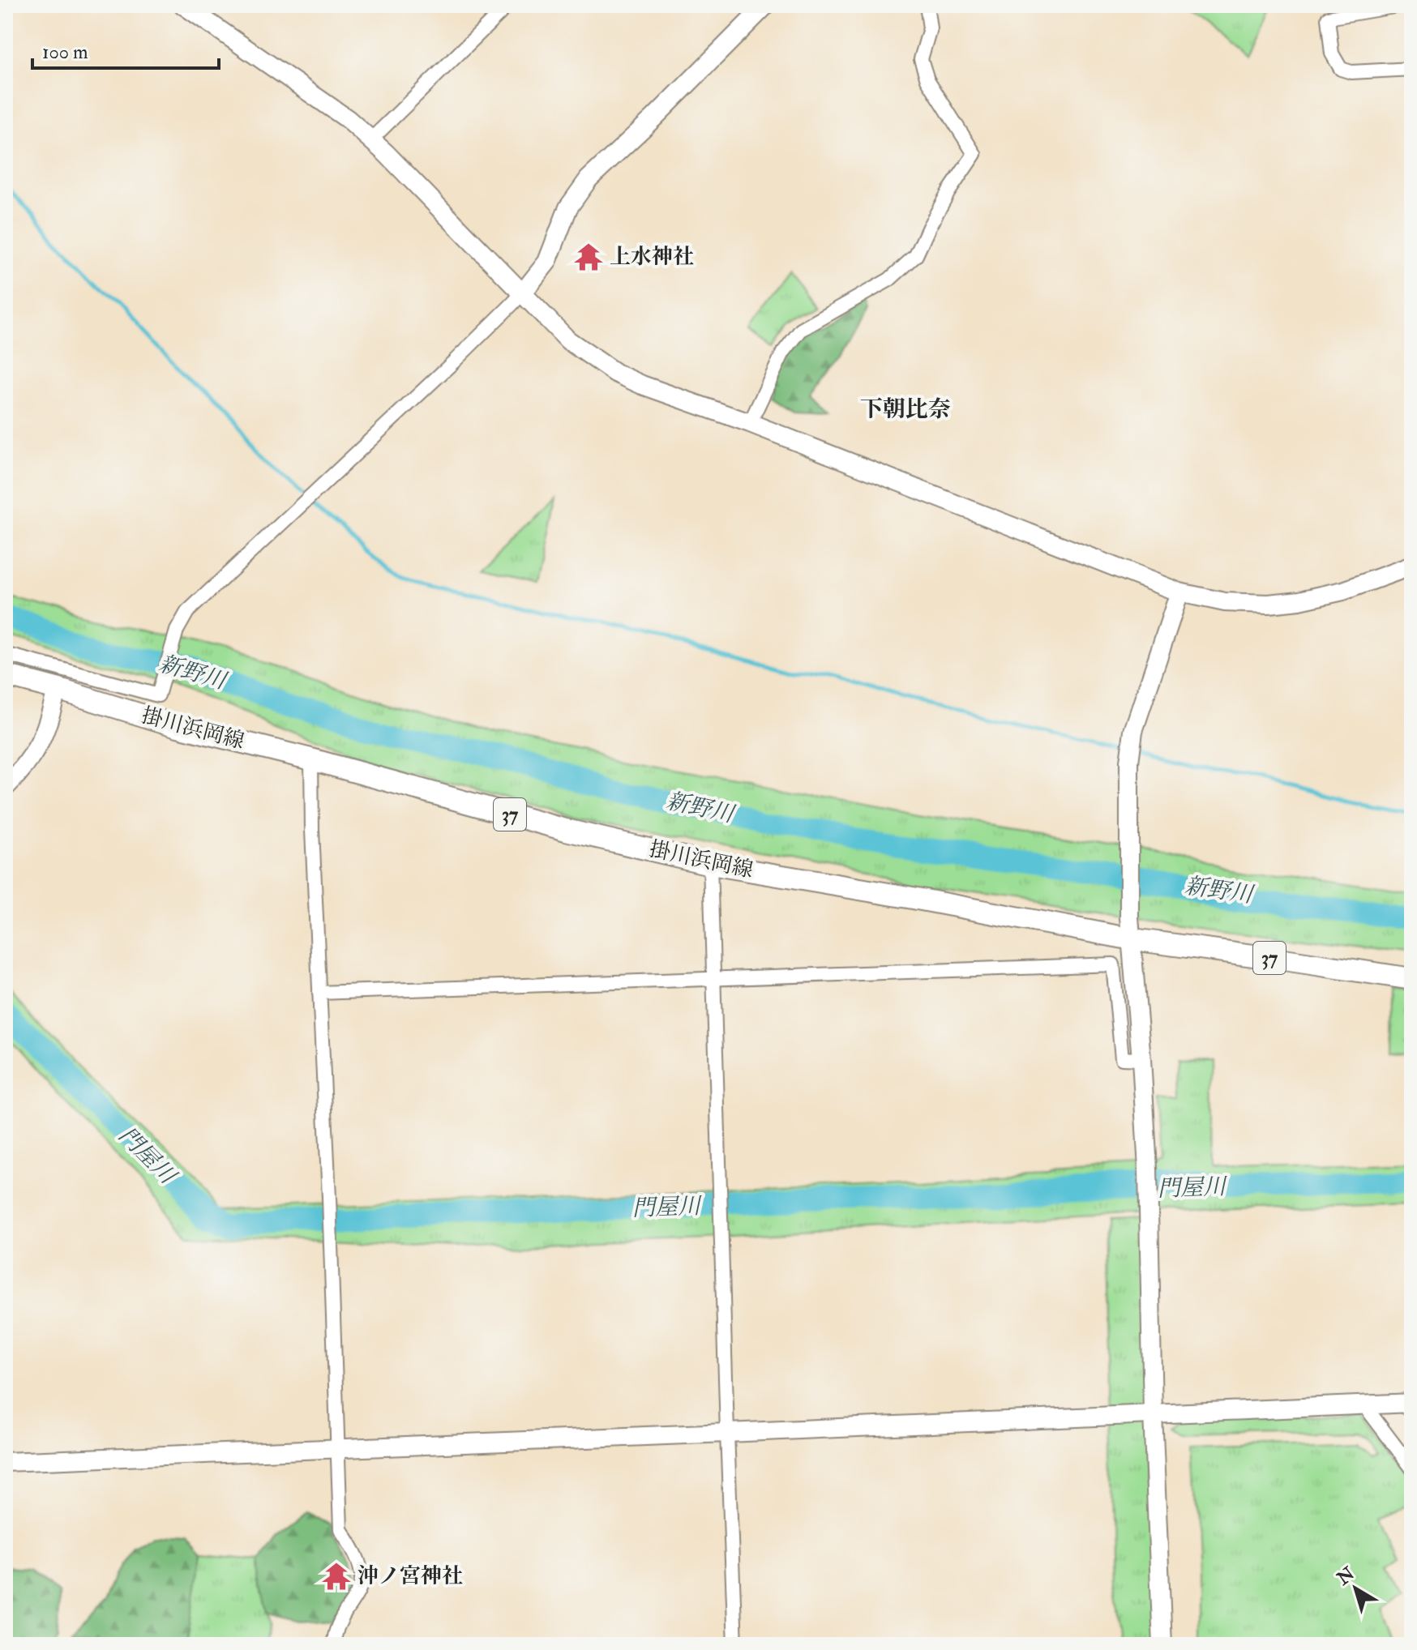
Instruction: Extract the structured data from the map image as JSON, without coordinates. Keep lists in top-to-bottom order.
{
  "streets": {
    "main road": ["掛川浜岡線", "37"]
  },
  "districts": ["下朝比奈"],
  "water": ["新野川", "門屋川"],
  "places": {
    "temple": ["上水神社", "沖ノ宮神社"]
  },
  "scale_bar": "100 m",
  "north": "top left"
}
